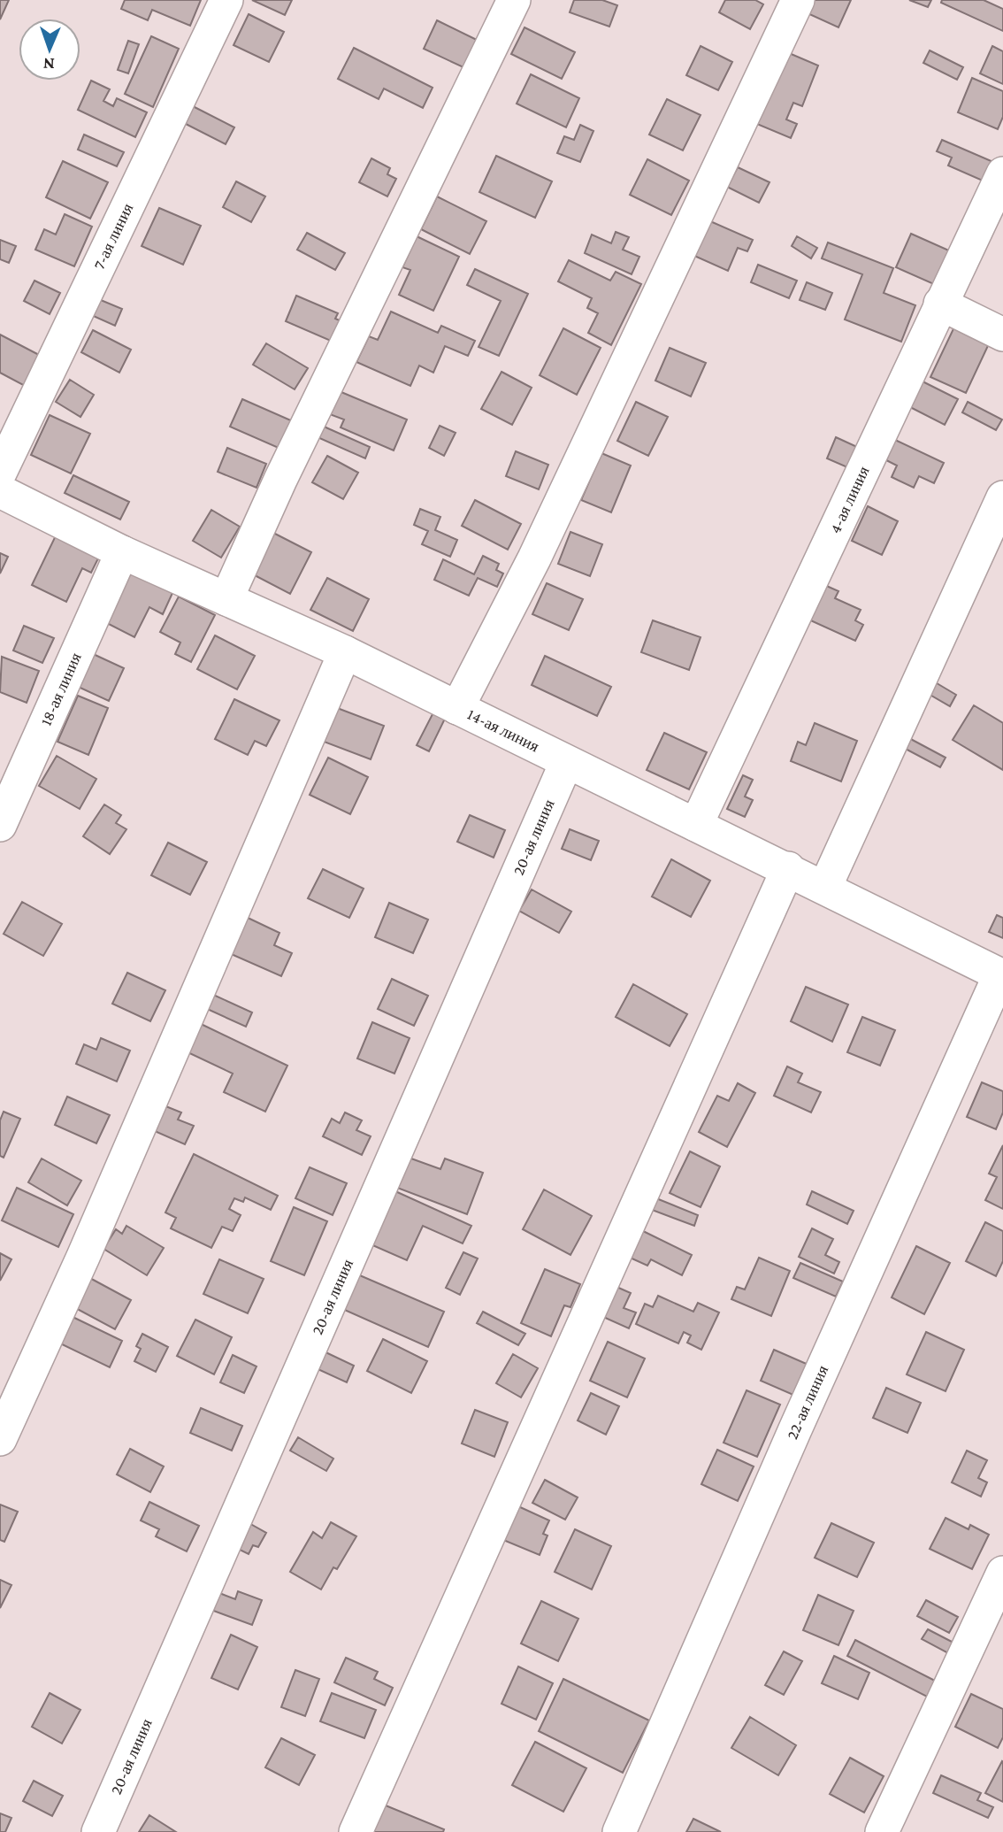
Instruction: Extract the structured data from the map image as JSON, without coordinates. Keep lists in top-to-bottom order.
{
  "streets": {
    "street": [
      "7-ая линия",
      "4-ая линия",
      "18-ая линия",
      "14-ая линия",
      "20-ая линия",
      "22-ая линия"
    ]
  },
  "crossings": [
    ["4-ая линия", "14-ая линия"],
    ["18-ая линия", "14-ая линия"],
    ["14-ая линия", "20-ая линия"],
    ["14-ая линия", "22-ая линия"]
  ],
  "north": "bottom"
}
